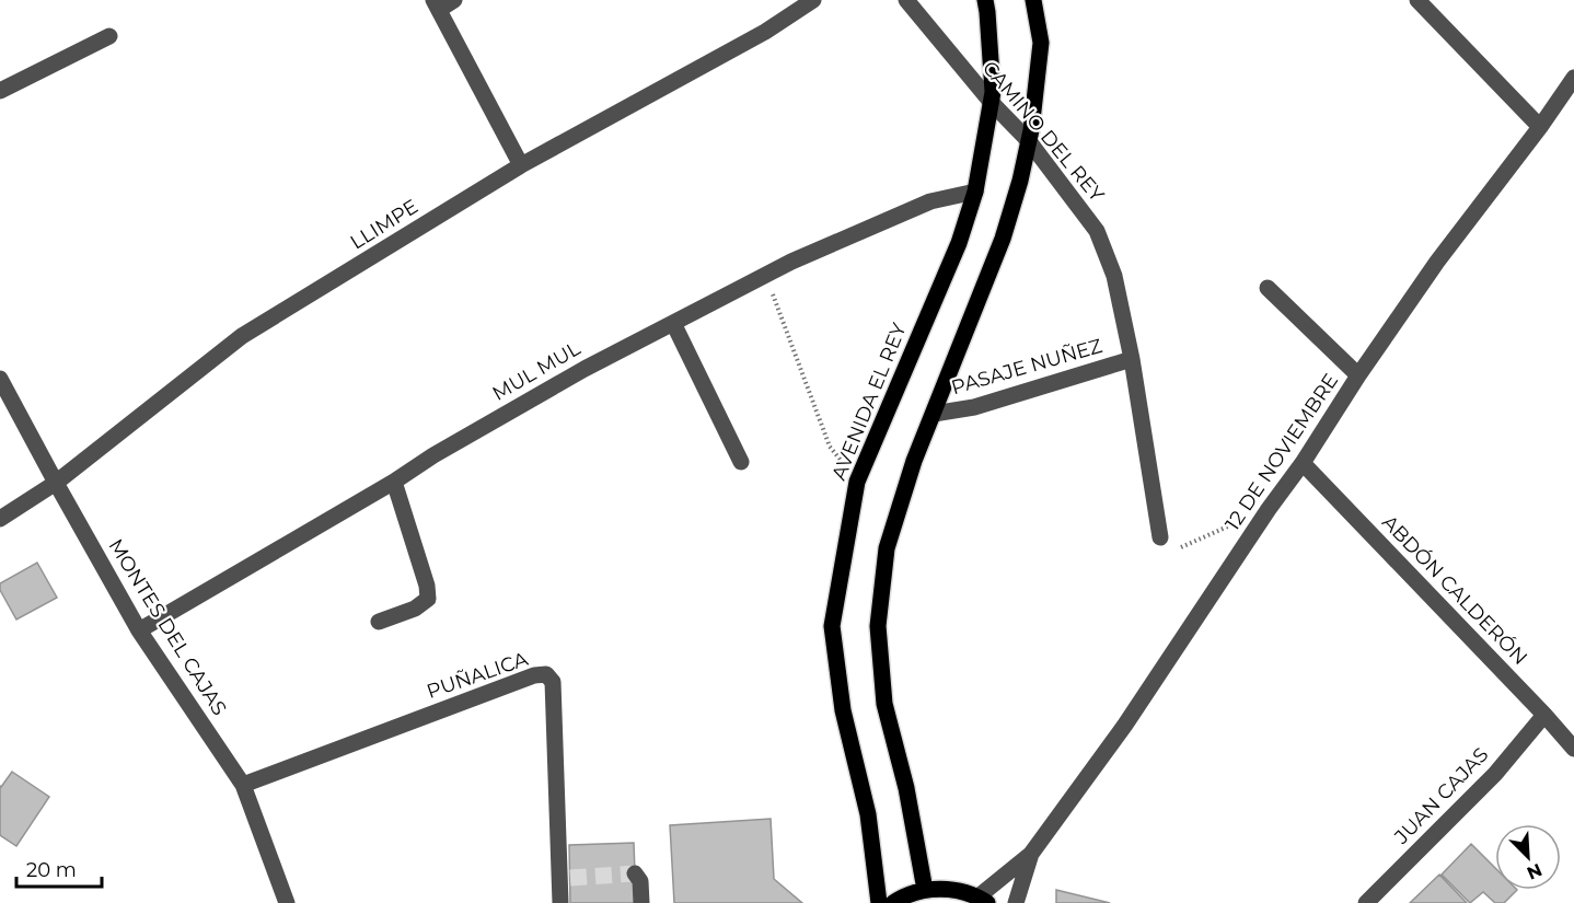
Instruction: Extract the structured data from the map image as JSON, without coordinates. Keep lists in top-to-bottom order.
{
  "streets": {
    "main road": ["AVENIDA EL REY"],
    "street": [
      "CAMINO DEL REY",
      "LLIMPE",
      "PASAJE NUÑEZ",
      "MUL MUL",
      "12 DE NOVIEMBRE",
      "ABDÓN CALDERÓN",
      "MONTES DEL CAJAS",
      "PUÑALICA",
      "JUAN CAJAS"
    ]
  },
  "crossings": [
    ["CAMINO DEL REY", "PASAJE NUÑEZ"],
    ["CAMINO DEL REY", "AVENIDA EL REY"],
    ["LLIMPE", "MONTES DEL CAJAS"],
    ["MUL MUL", "AVENIDA EL REY"],
    ["MUL MUL", "MONTES DEL CAJAS"],
    ["12 DE NOVIEMBRE", "ABDÓN CALDERÓN"],
    ["ABDÓN CALDERÓN", "JUAN CAJAS"],
    ["MONTES DEL CAJAS", "PUÑALICA"]
  ],
  "scale_bar": "20 m",
  "north": "bottom right"
}
